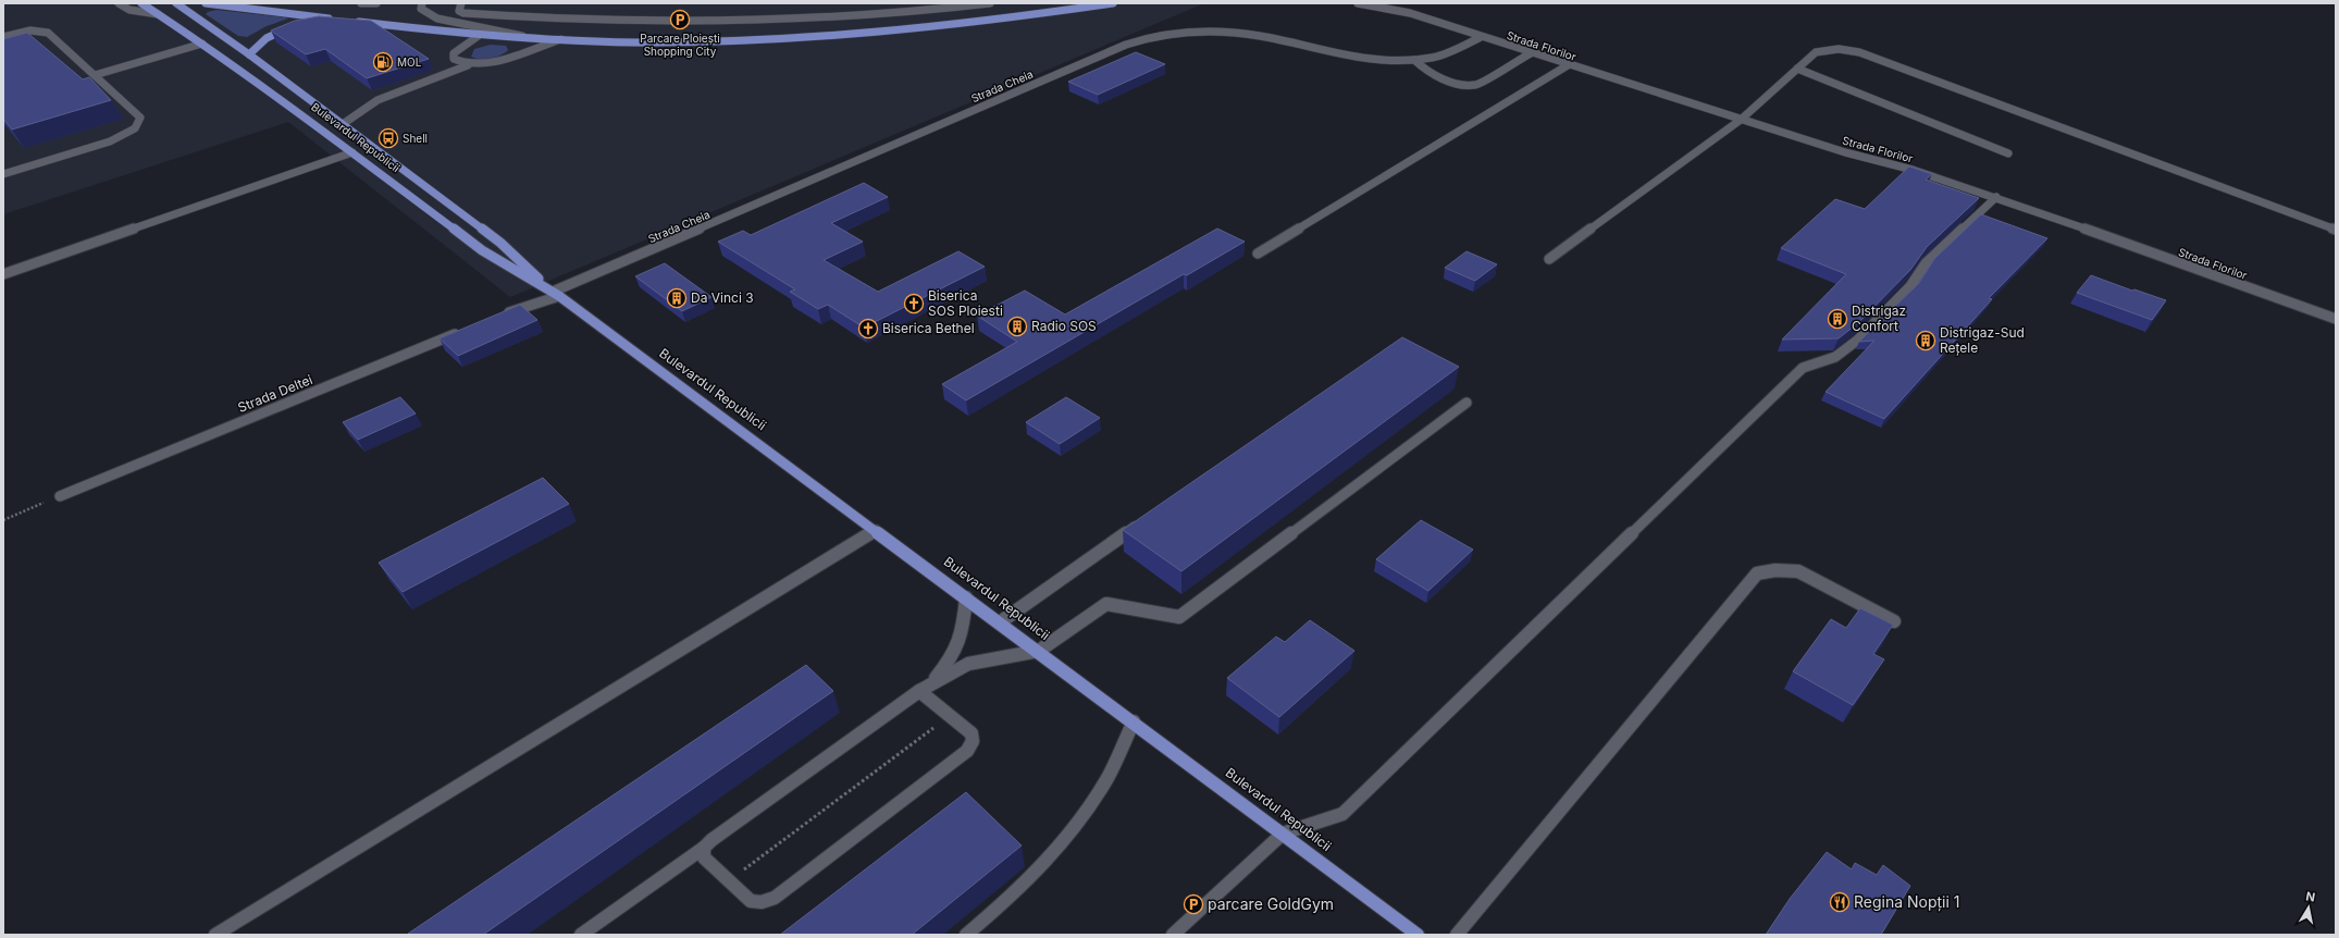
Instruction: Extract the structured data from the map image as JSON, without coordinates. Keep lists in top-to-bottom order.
{
  "streets": {
    "main road": ["Bulevardul Republicii"],
    "street": ["Strada Florilor", "Strada Cheia", "Strada Deltei"]
  },
  "crossings": [
    ["Strada Florilor", "Strada Cheia"],
    ["Strada Cheia", "Bulevardul Republicii"]
  ],
  "places": {
    "parking": ["Parcare Ploiești Shopping City", "parcare GoldGym"],
    "fuel station": ["MOL"],
    "bus stop": ["Shell"],
    "building": [
      "Da Vinci 3",
      "Distrigaz Confort",
      "Radio SOS",
      "Distrigaz-Sud Rețele"
    ],
    "church": ["Biserica SOS Ploiesti", "Biserica Bethel"],
    "restaurant": ["Regina Nopții 1"]
  },
  "north": "top"
}
